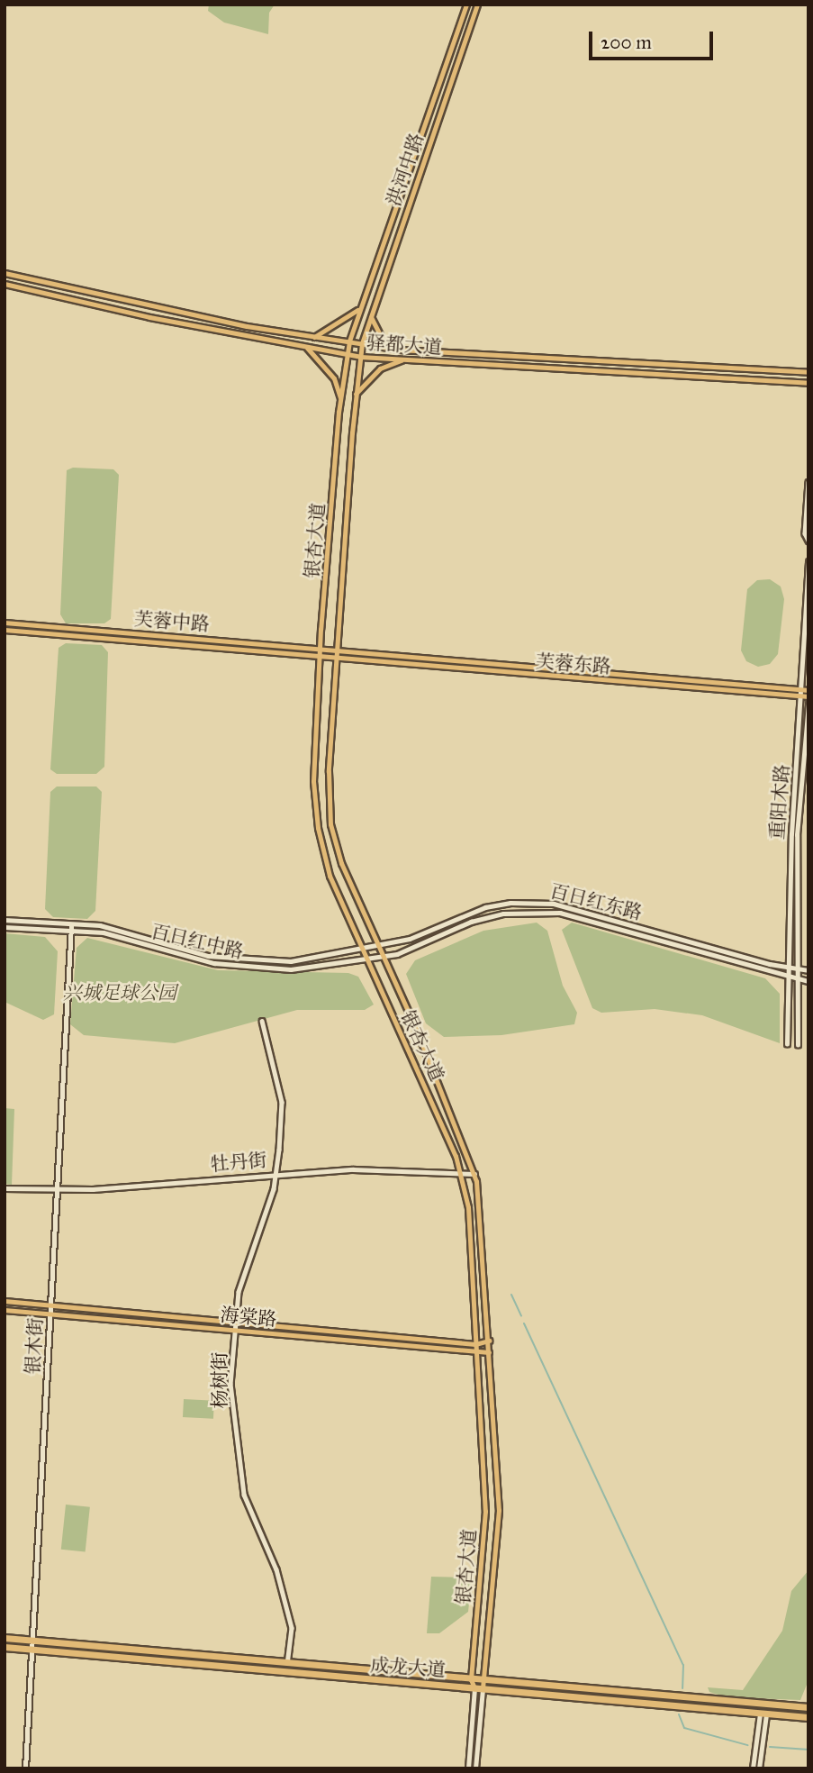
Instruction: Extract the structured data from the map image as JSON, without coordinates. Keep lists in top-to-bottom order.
{
  "streets": {
    "highway": ["成龙大道"],
    "main road": [
      "洪河中路",
      "驿都大道",
      "银杏大道",
      "芙蓉中路",
      "芙蓉东路",
      "海棠路"
    ],
    "street": [
      "重阳木路",
      "百日红东路",
      "百日红中路",
      "牡丹街",
      "银木街",
      "杨树街"
    ]
  },
  "crossings": [
    ["洪河中路", "驿都大道"],
    ["洪河中路", "银杏大道"],
    ["驿都大道", "银杏大道"],
    ["银杏大道", "芙蓉中路"],
    ["银杏大道", "芙蓉东路"],
    ["银杏大道", "百日红东路"],
    ["银杏大道", "百日红中路"],
    ["银杏大道", "牡丹街"],
    ["银杏大道", "海棠路"],
    ["银杏大道", "成龙大道"],
    ["芙蓉中路", "芙蓉东路"],
    ["芙蓉东路", "重阳木路"],
    ["重阳木路", "百日红东路"],
    ["百日红东路", "百日红中路"],
    ["百日红中路", "银木街"],
    ["牡丹街", "银木街"],
    ["牡丹街", "杨树街"],
    ["海棠路", "银木街"],
    ["海棠路", "杨树街"],
    ["银木街", "成龙大道"],
    ["杨树街", "成龙大道"]
  ],
  "parks": ["兴城足球公园"],
  "scale_bar": "200 m"
}
